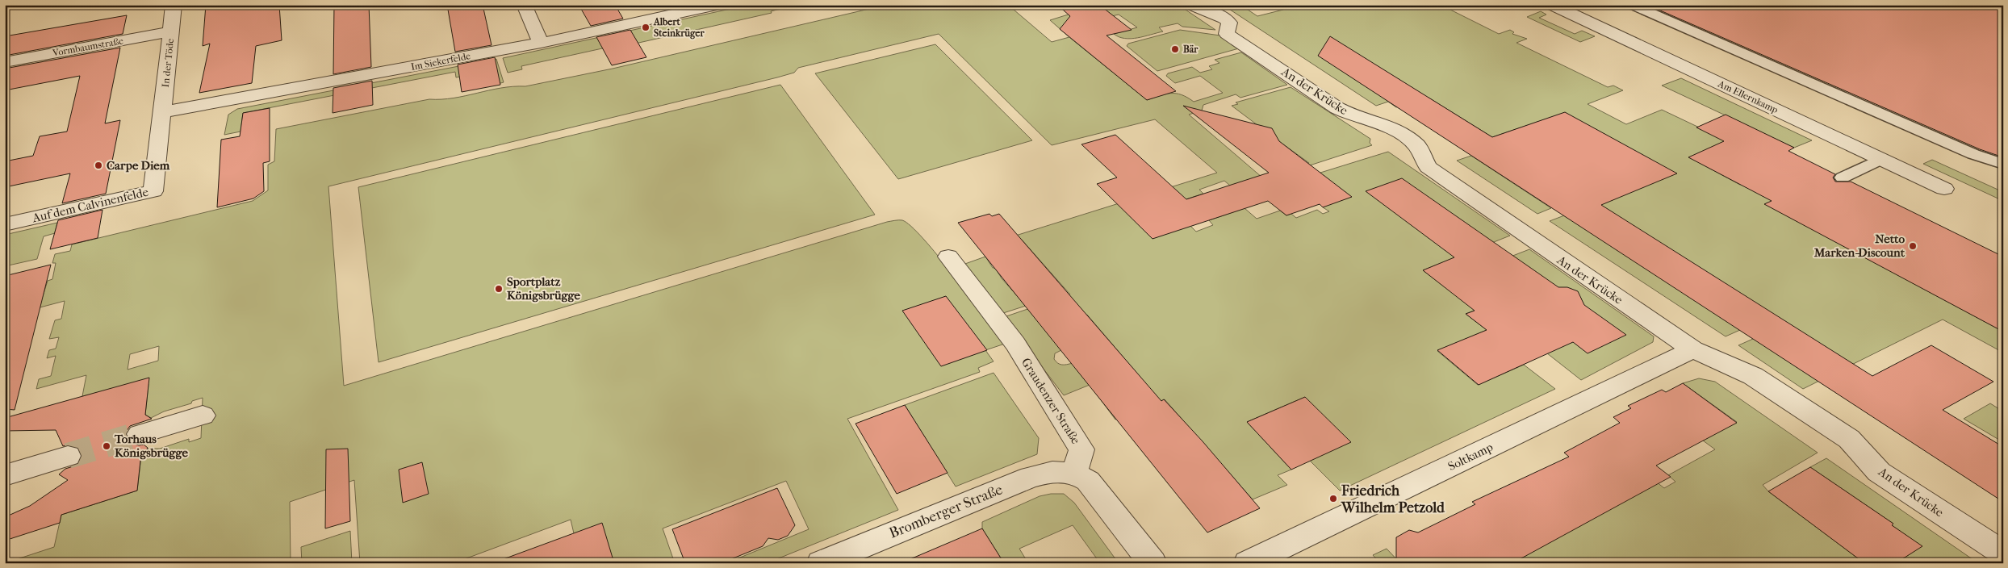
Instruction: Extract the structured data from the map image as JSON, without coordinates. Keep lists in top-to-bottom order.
{
  "streets": {
    "street": [
      "Vormbaumstraße",
      "Im Siekerfelde",
      "In der Töde",
      "An der Krücke",
      "Am Ellernkamp",
      "Auf dem Calvinenfelde",
      "Graudenzer Straße",
      "Soltkamp",
      "Bromberger Straße"
    ]
  },
  "crossings": [
    ["Vormbaumstraße", "In der Töde"],
    ["Im Siekerfelde", "In der Töde"],
    ["Im Siekerfelde", "Auf dem Calvinenfelde"],
    ["In der Töde", "Auf dem Calvinenfelde"],
    ["An der Krücke", "Soltkamp"],
    ["Graudenzer Straße", "Bromberger Straße"]
  ],
  "places": [
    "Albert Steinkrüger",
    "Bär",
    "Carpe Diem",
    "Netto Marken-Discount",
    "Sportplatz Königsbrügge",
    "Torhaus Königsbrügge",
    "Friedrich Wilhelm Petzold"
  ]
}
